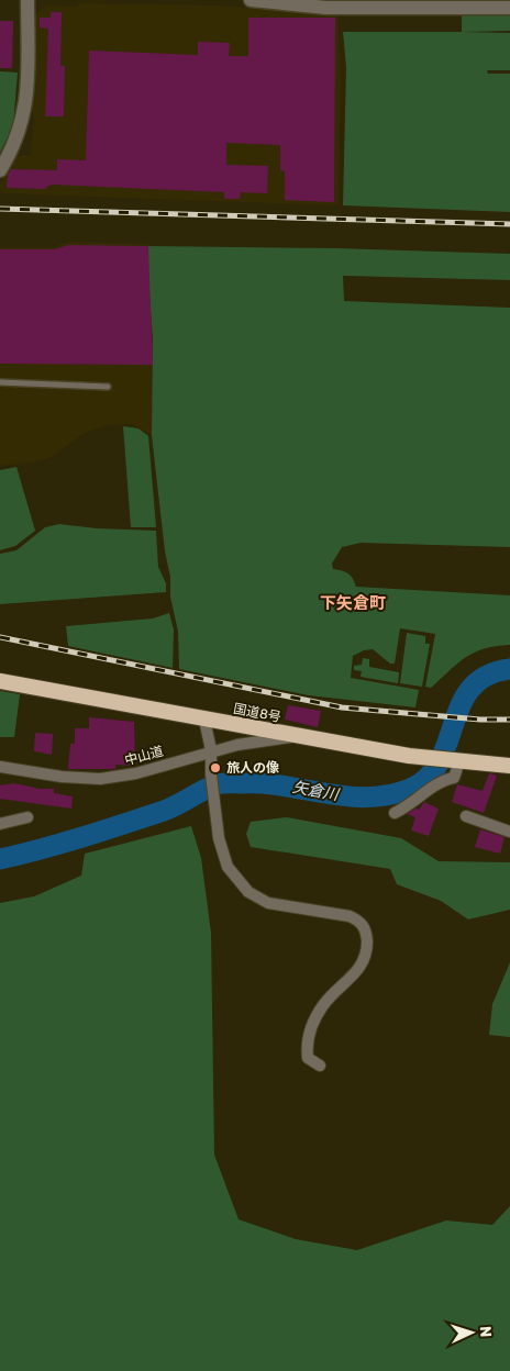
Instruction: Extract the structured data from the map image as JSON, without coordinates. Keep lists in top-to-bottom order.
{
  "streets": {
    "highway": ["国道8号"],
    "street": ["中山道"]
  },
  "crossings": [
    ["国道8号", "中山道"]
  ],
  "districts": ["下矢倉町"],
  "water": ["矢倉川"],
  "places": ["旅人の像"],
  "north": "right"
}
